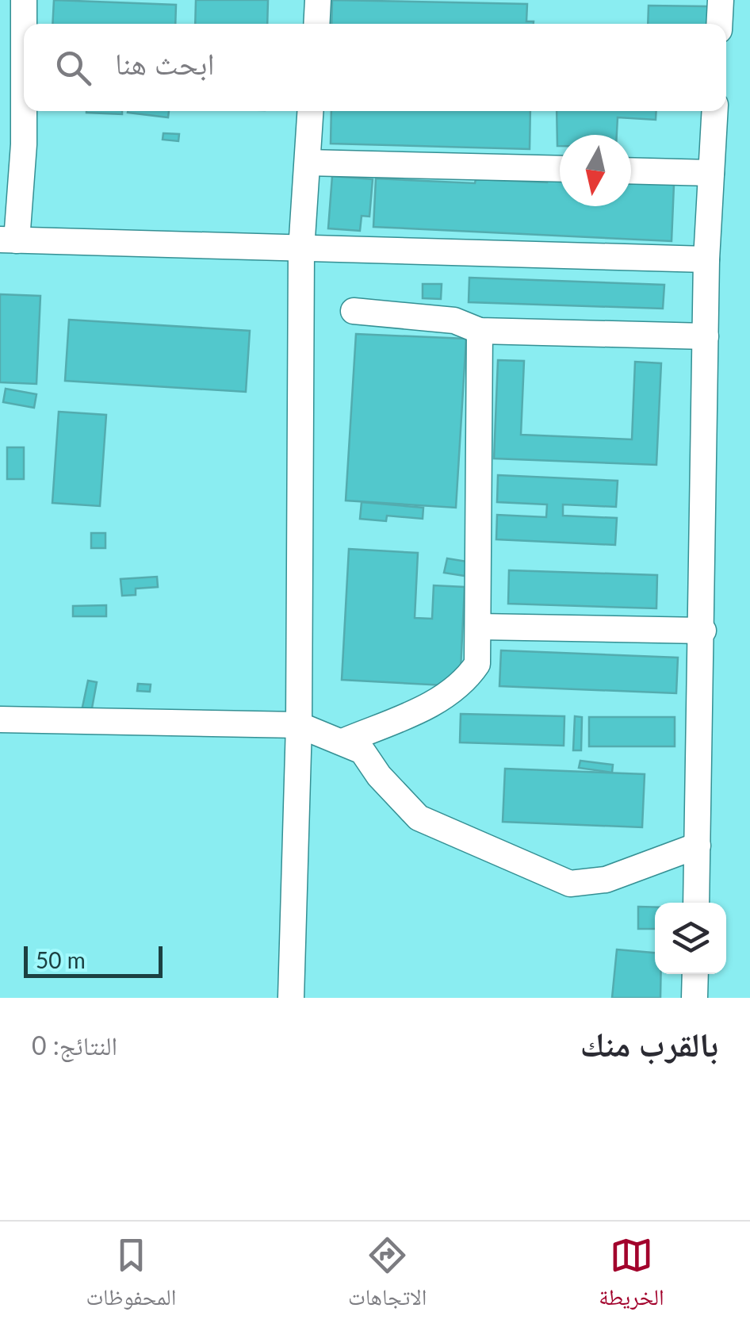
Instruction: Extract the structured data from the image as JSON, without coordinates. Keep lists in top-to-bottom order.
{
  "scale_bar": "50 m",
  "north": "bottom",
  "page": {
    "search": "ابحث هنا",
    "scale": "50 m",
    "heading": ["بالقرب منك", "النتائج: 0"],
    "nav": ["الخريطة", "الاتجاهات", "المحفوظات"]
  }
}
